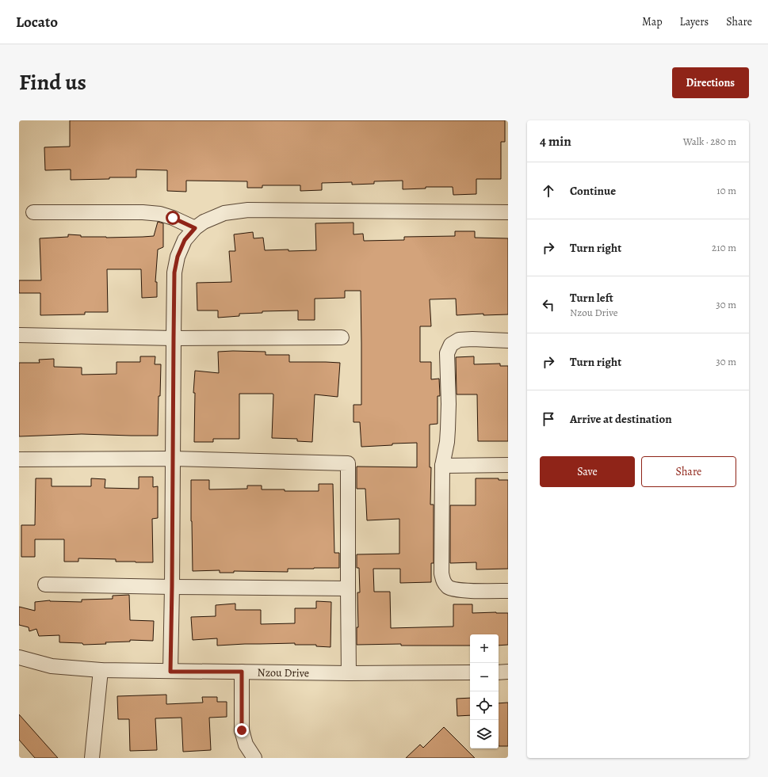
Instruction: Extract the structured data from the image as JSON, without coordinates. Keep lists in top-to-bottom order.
{
  "streets": {
    "street": ["Nzou Drive"]
  },
  "page": {
    "header": "Locato",
    "nav": ["Map", "Layers", "Share"],
    "title": "Find us",
    "buttons": [
      "Directions",
      ["Save", "Share"]
    ],
    "heading": ["4 min", "Walk · 280 m"],
    "list": [
      ["Continue", "10 m"],
      ["Turn right", "210 m"],
      ["Turn left", "Nzou Drive", "30 m"],
      ["Turn right", "30 m"],
      "Arrive at destination"
    ],
    "map_buttons": ["+", "−"]
  }
}
